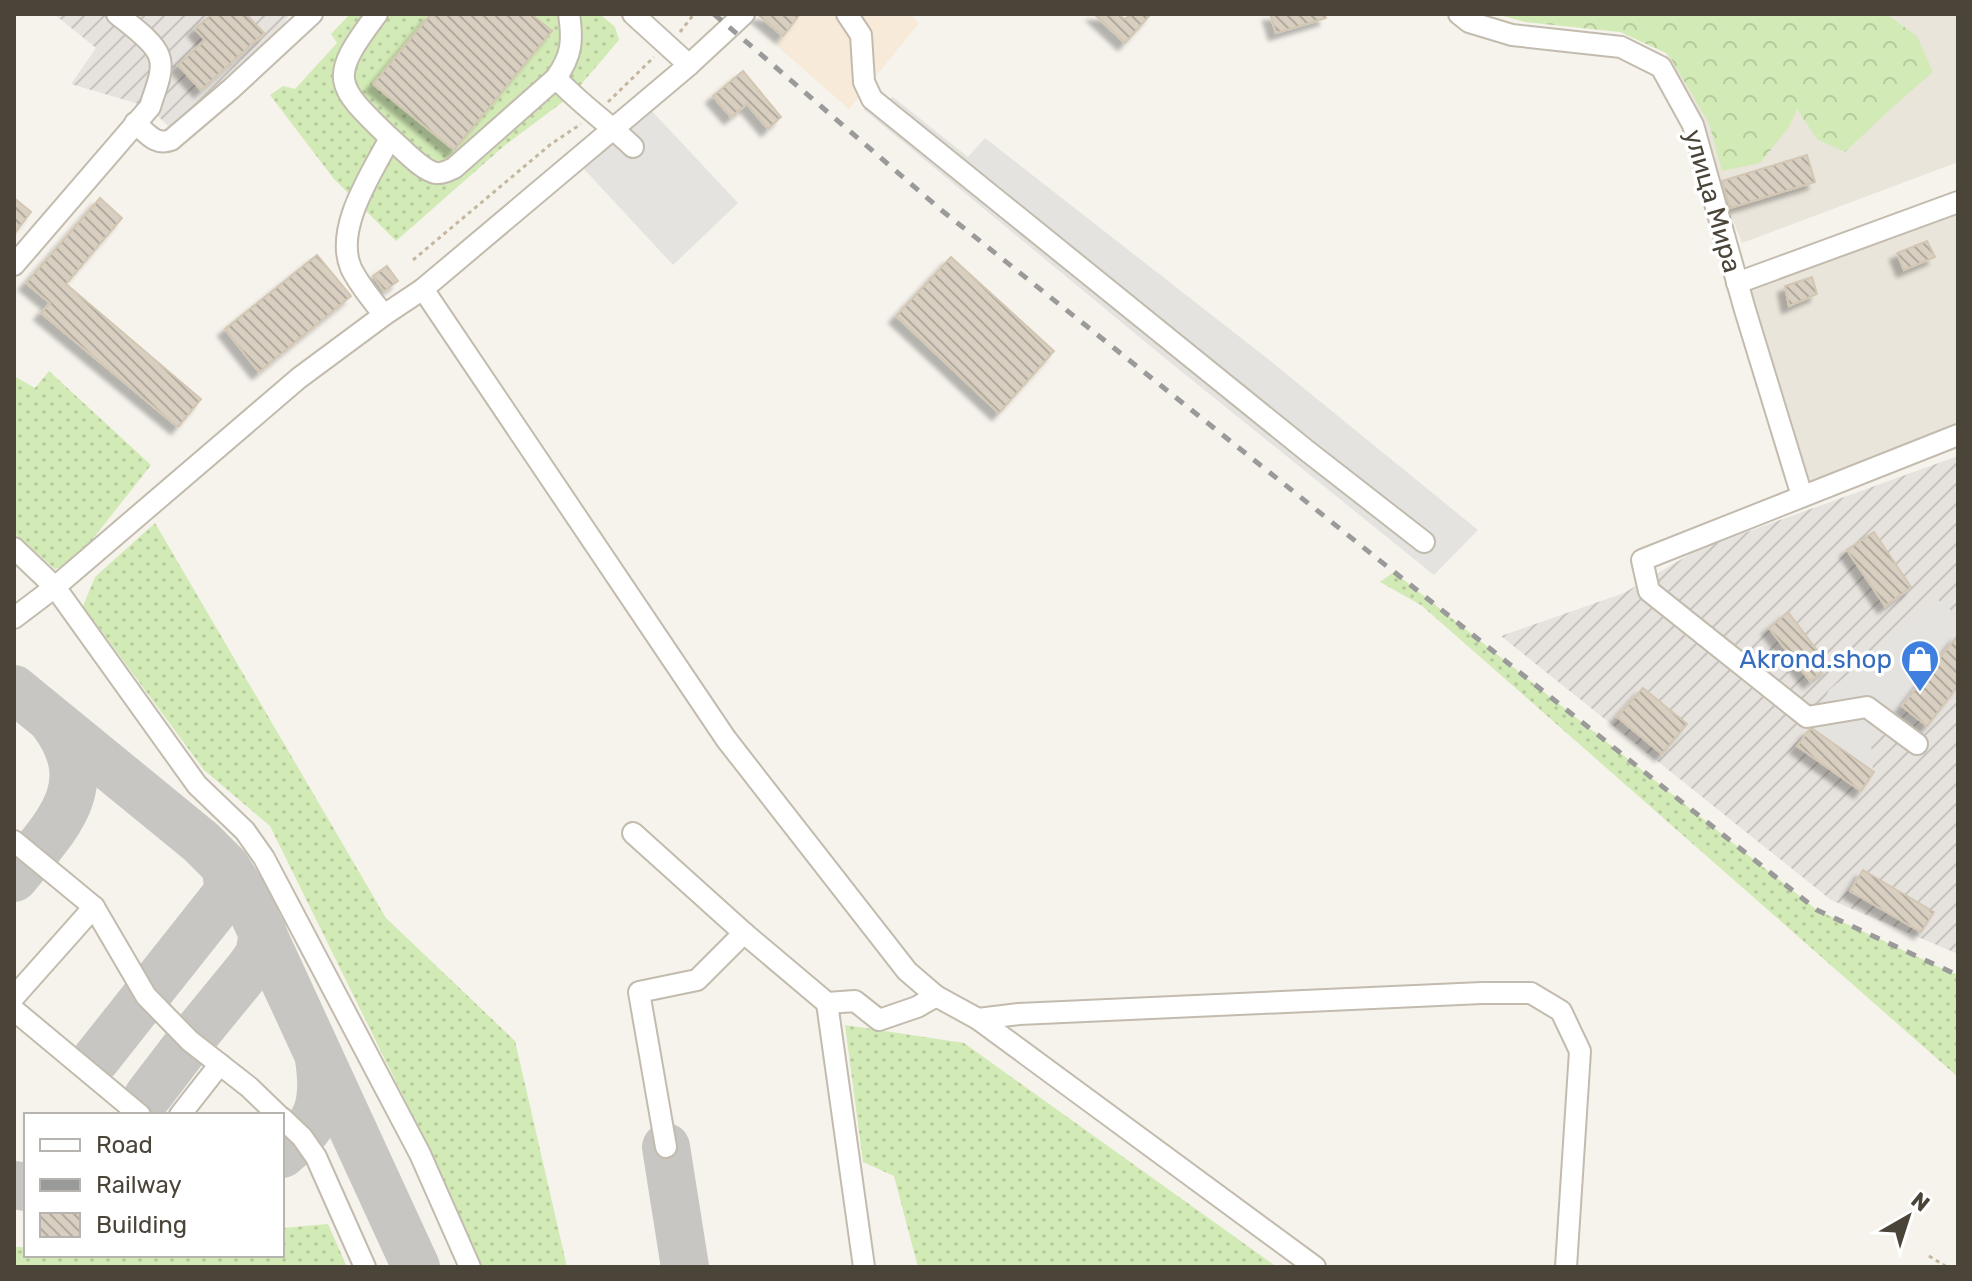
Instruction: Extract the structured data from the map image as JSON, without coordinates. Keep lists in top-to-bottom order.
{
  "streets": {
    "street": ["улица Мира"]
  },
  "places": {
    "shop": ["Akrond.shop"]
  },
  "legend": ["Road", "Railway", "Building"],
  "north": "top right"
}
